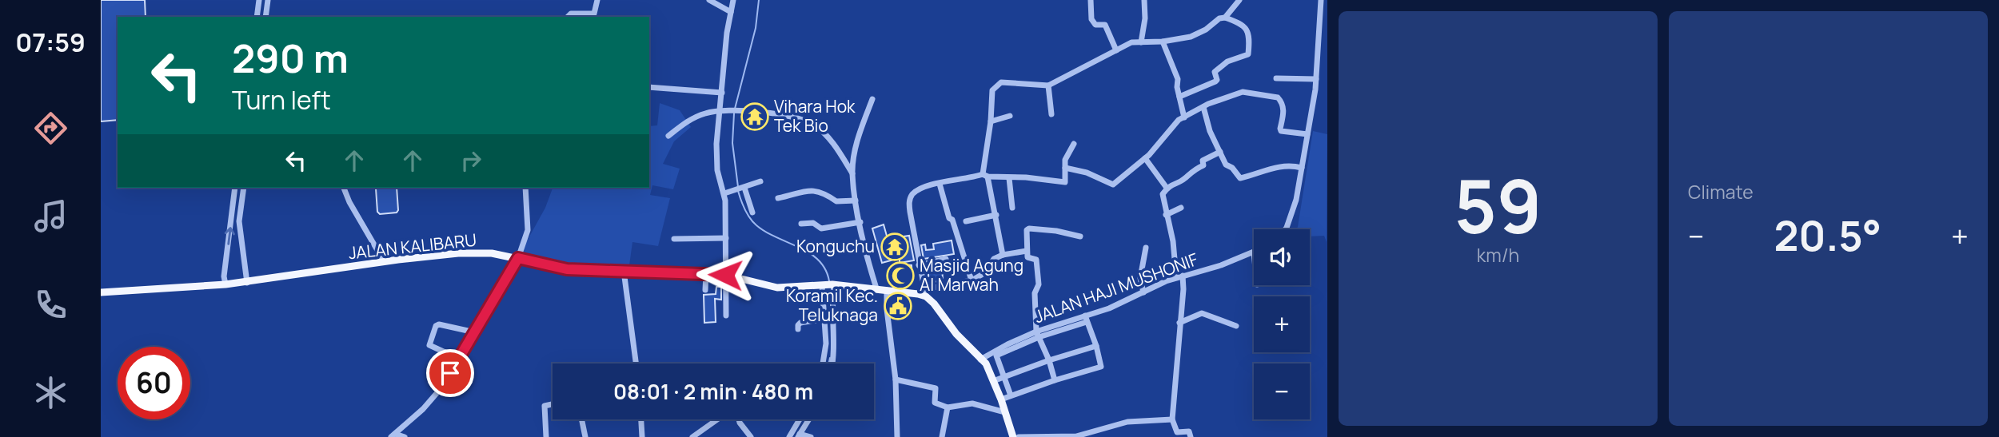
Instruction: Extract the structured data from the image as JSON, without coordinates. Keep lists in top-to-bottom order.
{
  "streets": {
    "main road": ["JALAN KALIBARU"],
    "street": ["JALAN HAJI MUSHONIF"]
  },
  "places": {
    "temple": ["Vihara Hok Tek Bio", "Konguchu"],
    "mosque": ["Masjid Agung Al Marwah"],
    "public building": ["Koramil Kec. Teluknaga"]
  },
  "page": {
    "tabs": "07:59",
    "tile": [
      ["59", "km/h"],
      "Climate"
    ],
    "turn": ["290 m", "Turn left"],
    "heat": ["−", "20.5°", "+"],
    "map_buttons": ["+", "−"],
    "limit": "60",
    "trip": "08:01 · 2 min · 480 m"
  }
}
